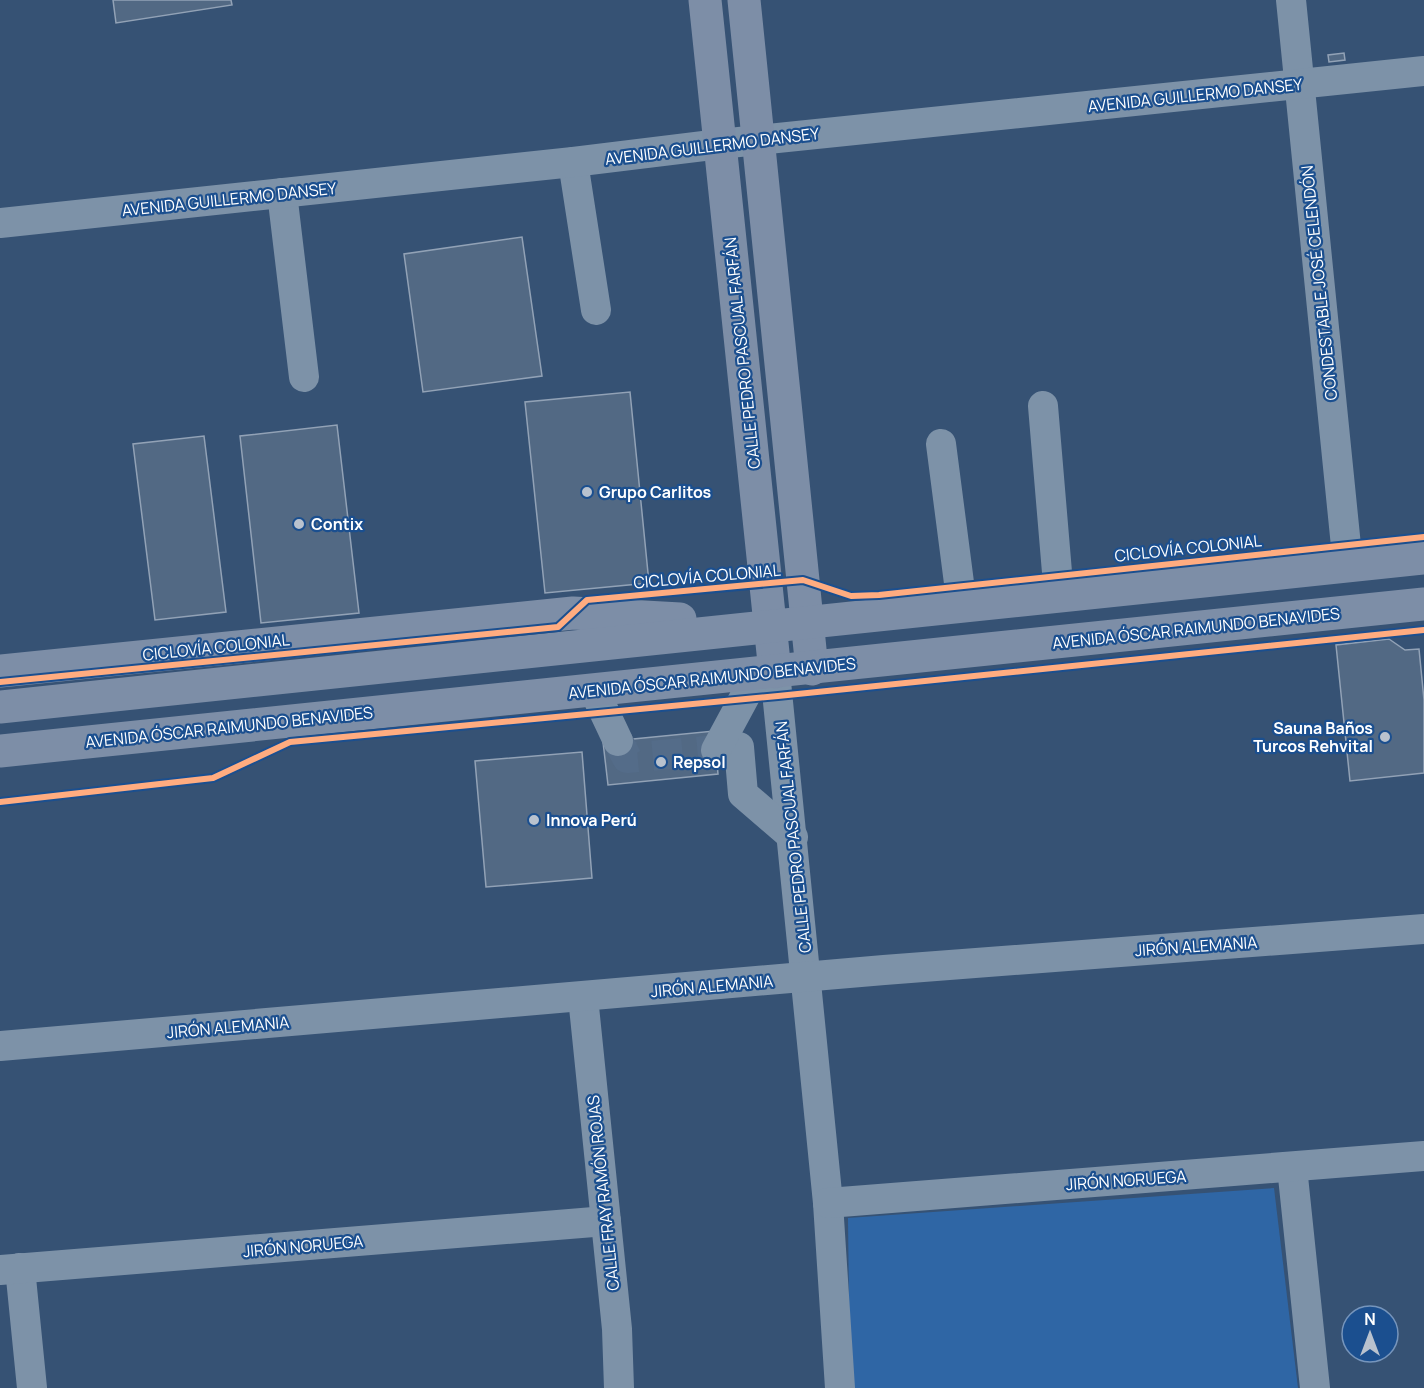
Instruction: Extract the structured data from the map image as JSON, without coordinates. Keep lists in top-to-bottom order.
{
  "streets": {
    "main road": ["CALLE PEDRO PASCUAL FARFÁN", "AVENIDA ÓSCAR RAIMUNDO BENAVIDES"],
    "street": [
      "AVENIDA GUILLERMO DANSEY",
      "CONDESTABLE JOSÉ CELENDÓN",
      "JIRÓN ALEMANIA",
      "JIRÓN NORUEGA",
      "CALLE FRAY RAMÓN ROJAS"
    ],
    "cycle path": ["CICLOVÍA COLONIAL"]
  },
  "crossings": [
    ["AVENIDA GUILLERMO DANSEY", "CONDESTABLE JOSÉ CELENDÓN"],
    ["AVENIDA GUILLERMO DANSEY", "CALLE PEDRO PASCUAL FARFÁN"],
    ["CALLE PEDRO PASCUAL FARFÁN", "AVENIDA ÓSCAR RAIMUNDO BENAVIDES"],
    ["CALLE PEDRO PASCUAL FARFÁN", "JIRÓN ALEMANIA"],
    ["CALLE PEDRO PASCUAL FARFÁN", "JIRÓN NORUEGA"],
    ["JIRÓN ALEMANIA", "CALLE FRAY RAMÓN ROJAS"],
    ["JIRÓN NORUEGA", "CALLE FRAY RAMÓN ROJAS"]
  ],
  "places": [
    "Grupo Carlitos",
    "Contix",
    "Sauna Baños Turcos Rehvital",
    "Repsol",
    "Innova Perú"
  ],
  "north": "top"
}
